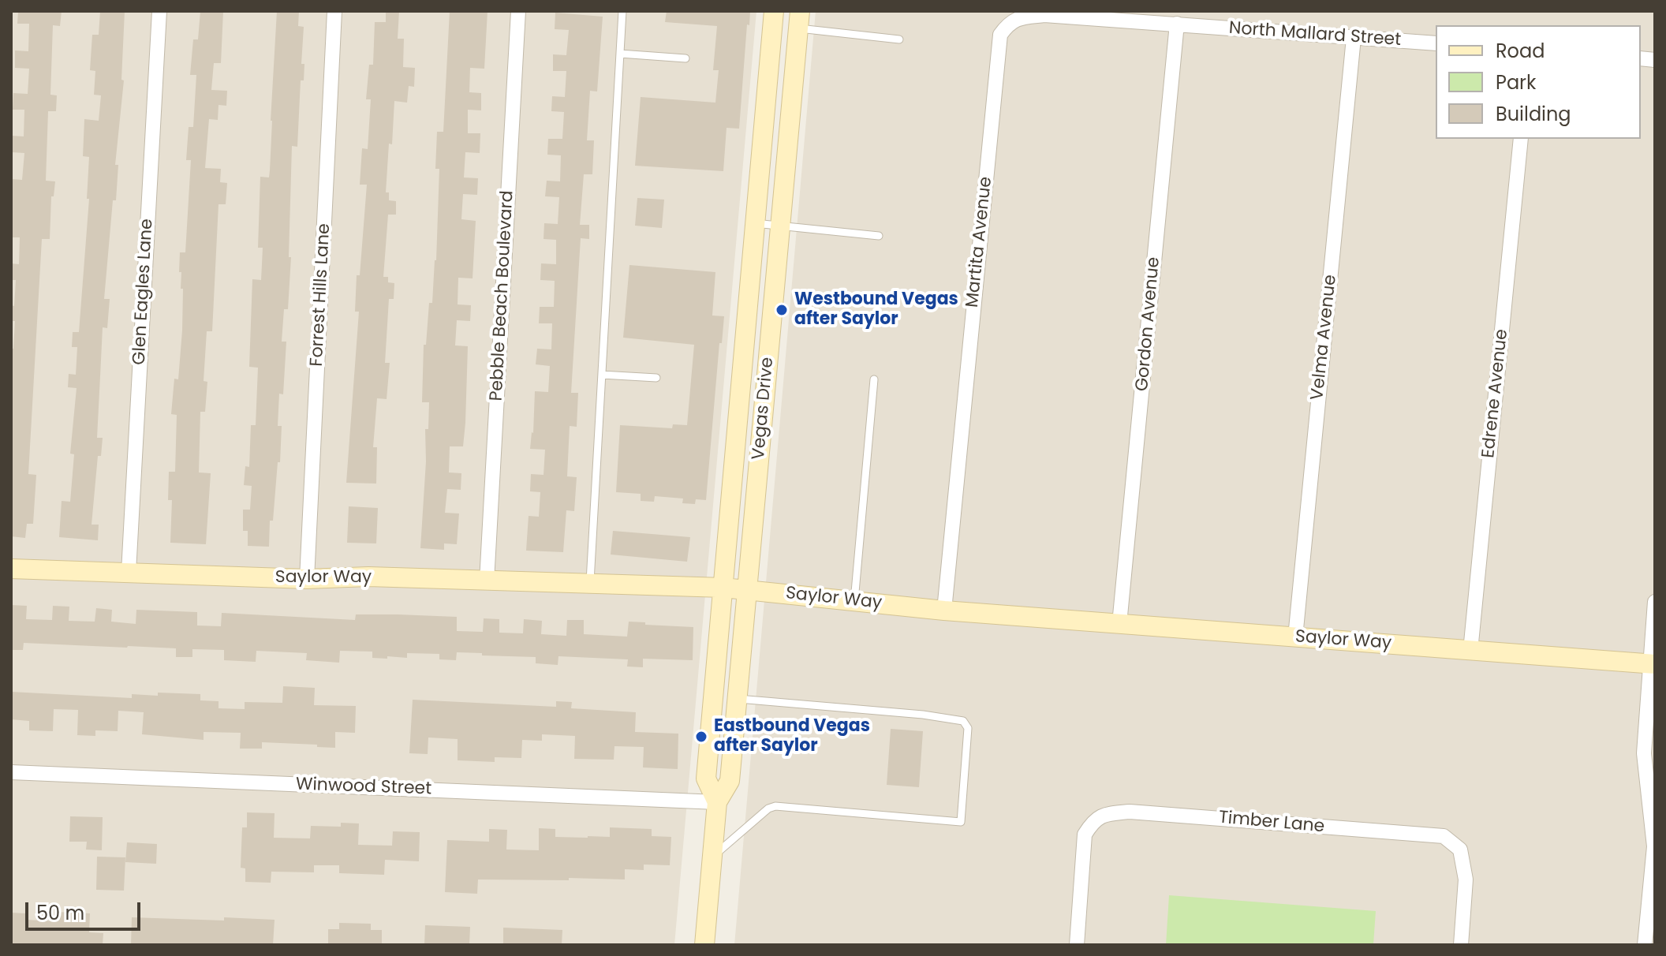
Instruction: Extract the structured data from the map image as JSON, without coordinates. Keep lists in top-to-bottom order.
{
  "streets": {
    "main road": ["Vegas Drive", "Saylor Way"],
    "street": [
      "North Mallard Street",
      "Martita Avenue",
      "Glen Eagles Lane",
      "Forrest Hills Lane",
      "Pebble Beach Boulevard",
      "Gordon Avenue",
      "Velma Avenue",
      "Edrene Avenue",
      "Winwood Street",
      "Timber Lane"
    ]
  },
  "crossings": [
    ["North Mallard Street", "Martita Avenue"],
    ["North Mallard Street", "Gordon Avenue"],
    ["North Mallard Street", "Velma Avenue"],
    ["Martita Avenue", "Saylor Way"],
    ["Glen Eagles Lane", "Saylor Way"],
    ["Forrest Hills Lane", "Saylor Way"],
    ["Pebble Beach Boulevard", "Saylor Way"],
    ["Gordon Avenue", "Saylor Way"],
    ["Velma Avenue", "Saylor Way"],
    ["Edrene Avenue", "Saylor Way"],
    ["Vegas Drive", "Saylor Way"],
    ["Vegas Drive", "Winwood Street"]
  ],
  "places": ["Westbound Vegas after Saylor", "Eastbound Vegas after Saylor"],
  "legend": ["Road", "Park", "Building"],
  "scale_bar": "50 m"
}
